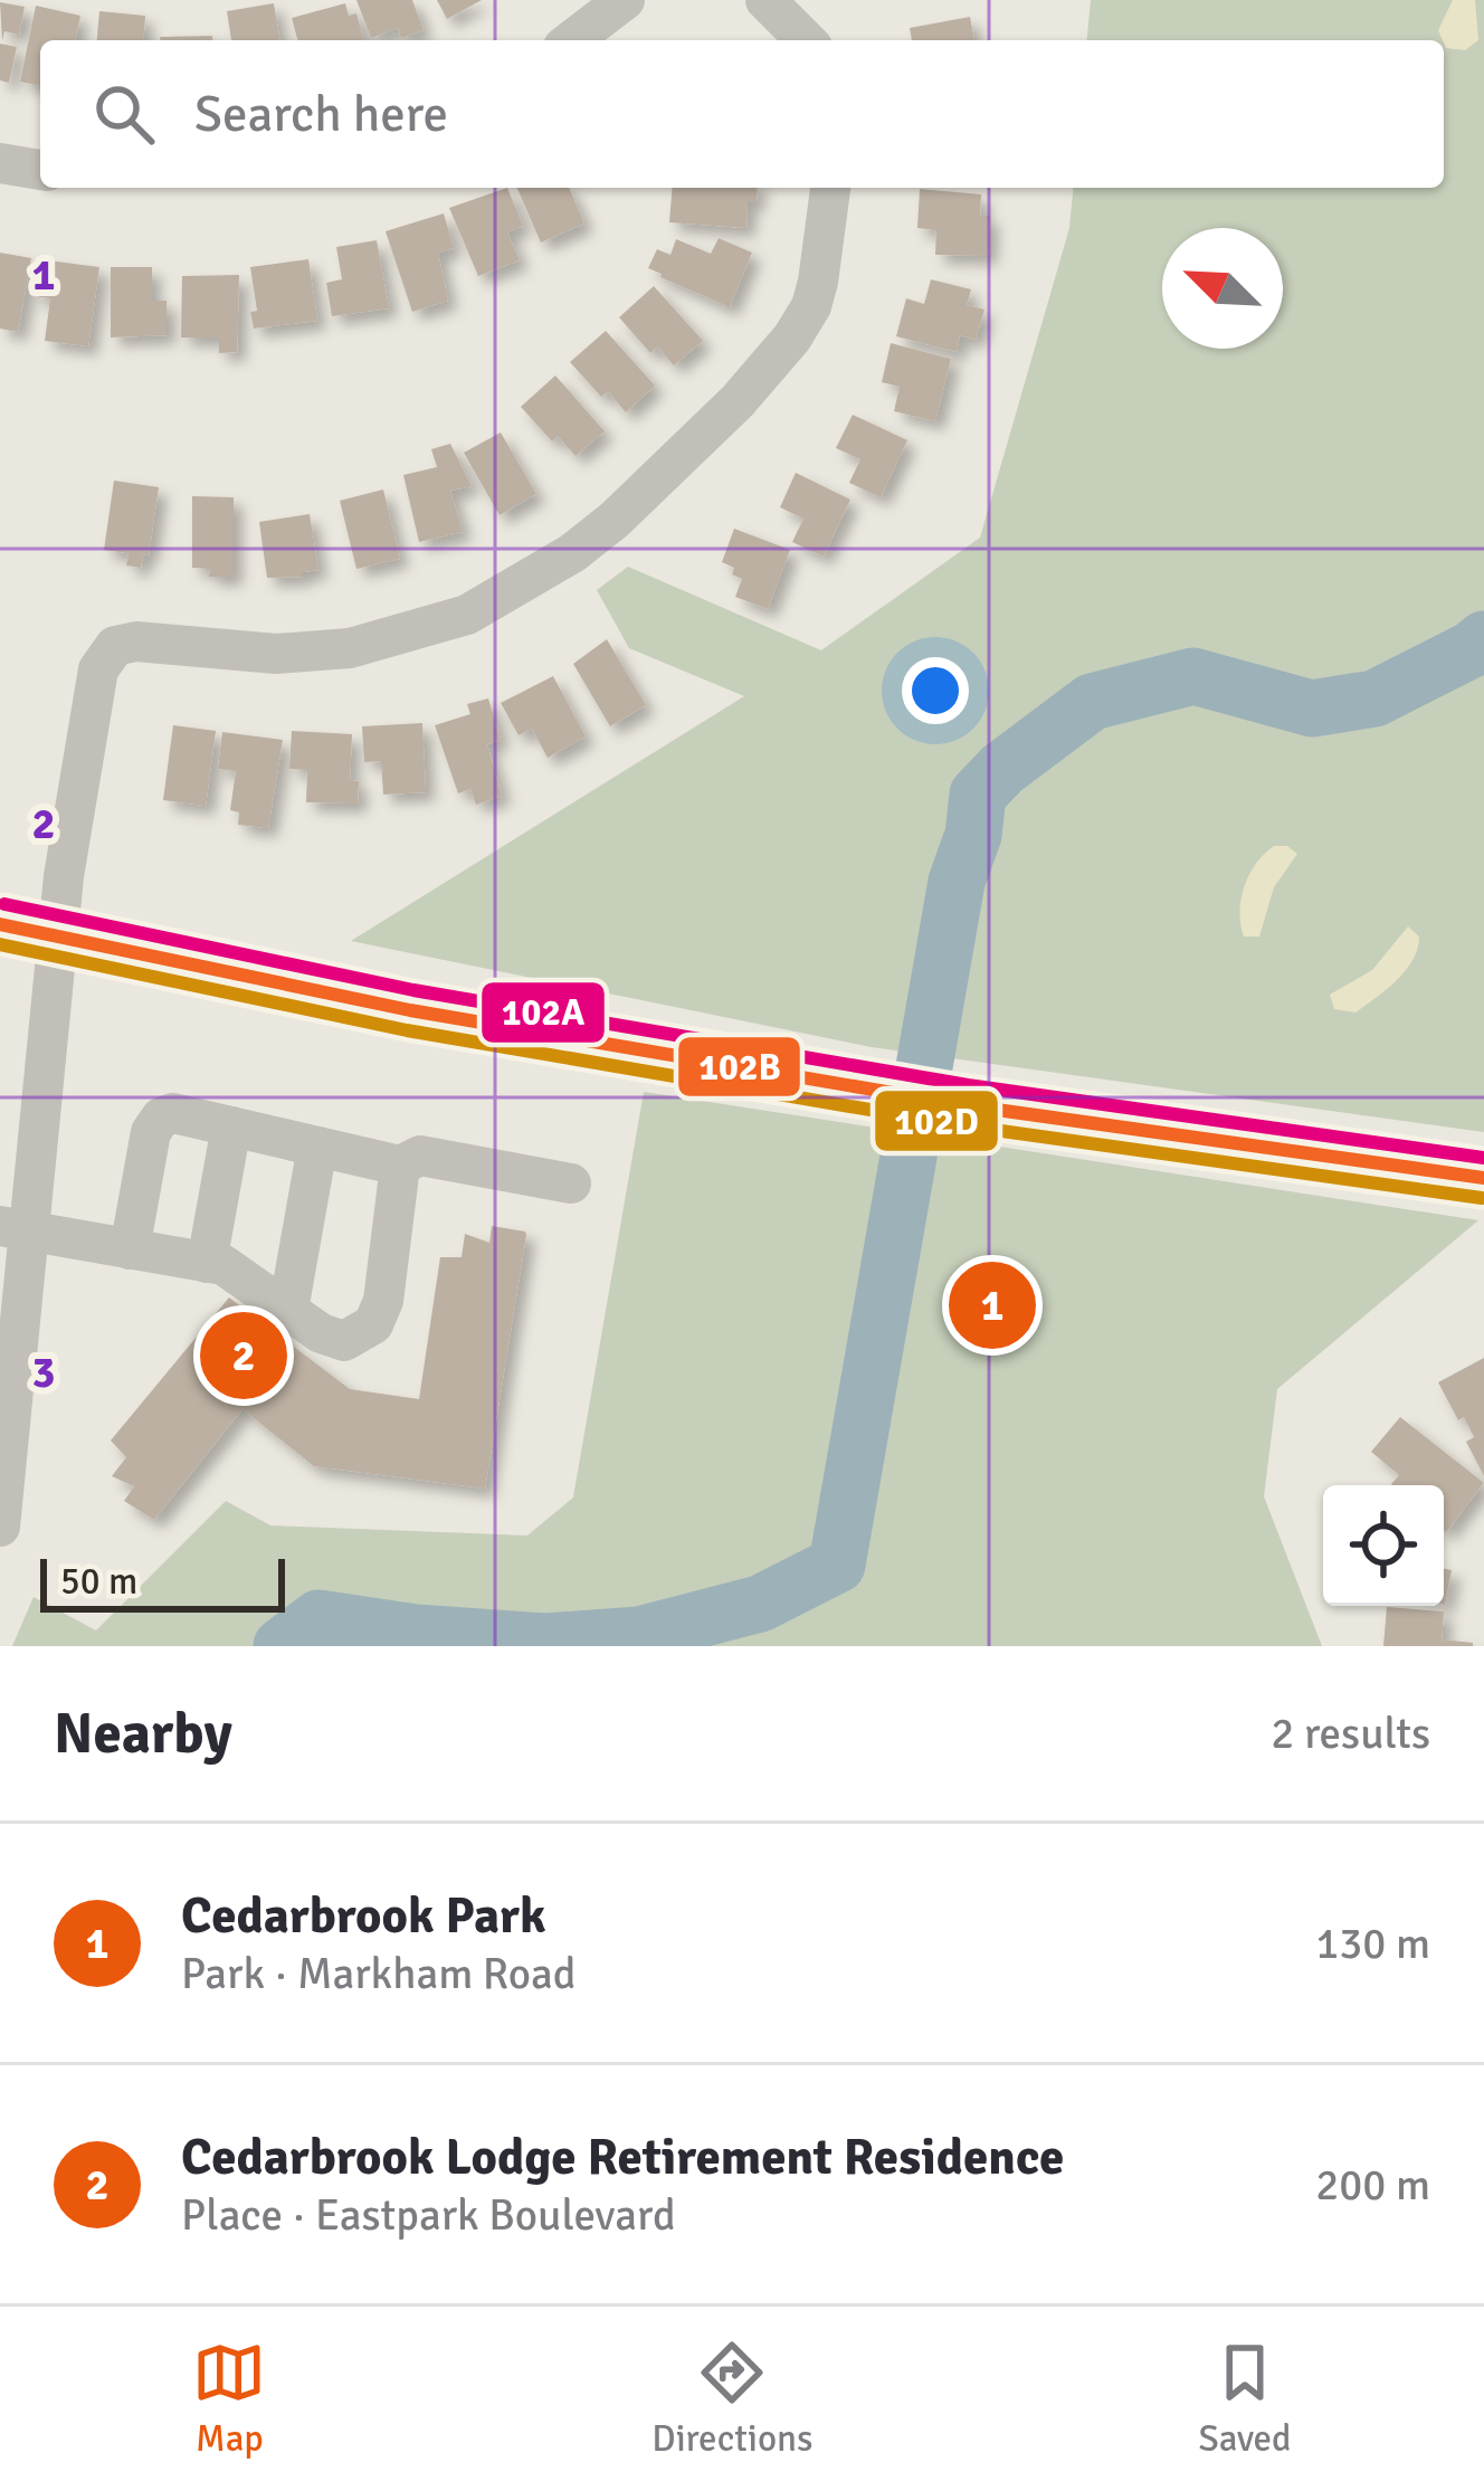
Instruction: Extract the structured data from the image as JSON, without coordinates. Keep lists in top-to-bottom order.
{
  "lines": ["transit line 102A", "transit line 102B", "transit line 102D"],
  "scale_bar": "50 m",
  "north": "top left",
  "page": {
    "search": "Search here",
    "pins": ["1", "2"],
    "scale": "50 m",
    "heading": ["Nearby", "2 results"],
    "list": [
      {
        "mark": "1",
        "name": "Cedarbrook Park",
        "note": "Park · Markham Road",
        "value": "130 m"
      },
      {
        "mark": "2",
        "name": "Cedarbrook Lodge Retirement Residence",
        "note": "Place · Eastpark Boulevard",
        "value": "200 m"
      }
    ],
    "nav": ["Map", "Directions", "Saved"]
  },
  "grid": {
    "rows": ["1", "2", "3"]
  }
}
